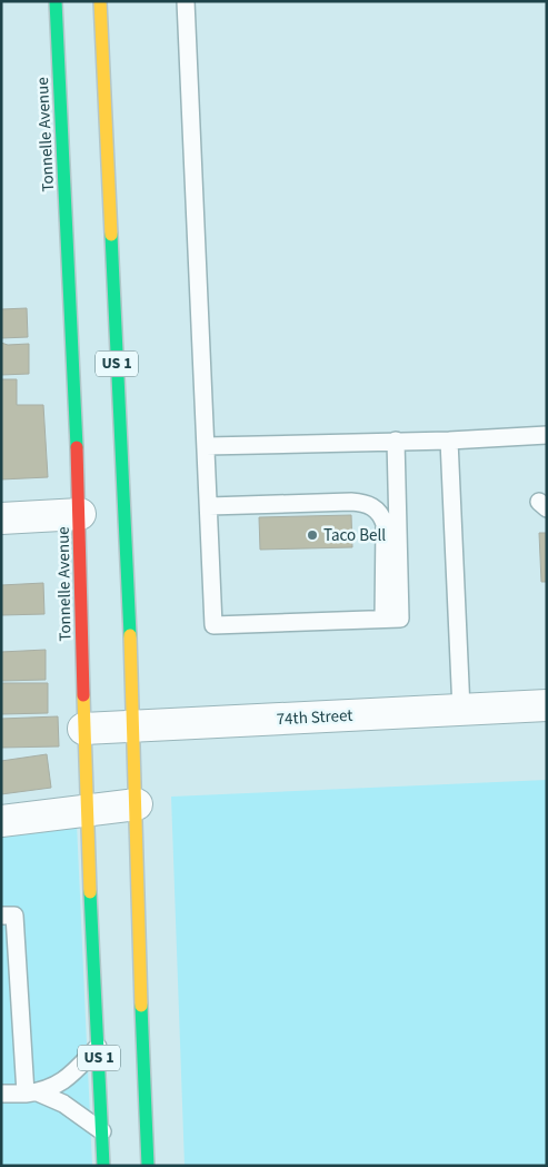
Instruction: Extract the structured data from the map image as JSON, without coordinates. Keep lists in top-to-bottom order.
{
  "streets": {
    "main road": ["Tonnelle Avenue", "US 1"],
    "street": ["74th Street"]
  },
  "crossings": [
    ["Tonnelle Avenue", "74th Street"],
    ["US 1", "74th Street"]
  ],
  "places": ["Taco Bell"]
}
